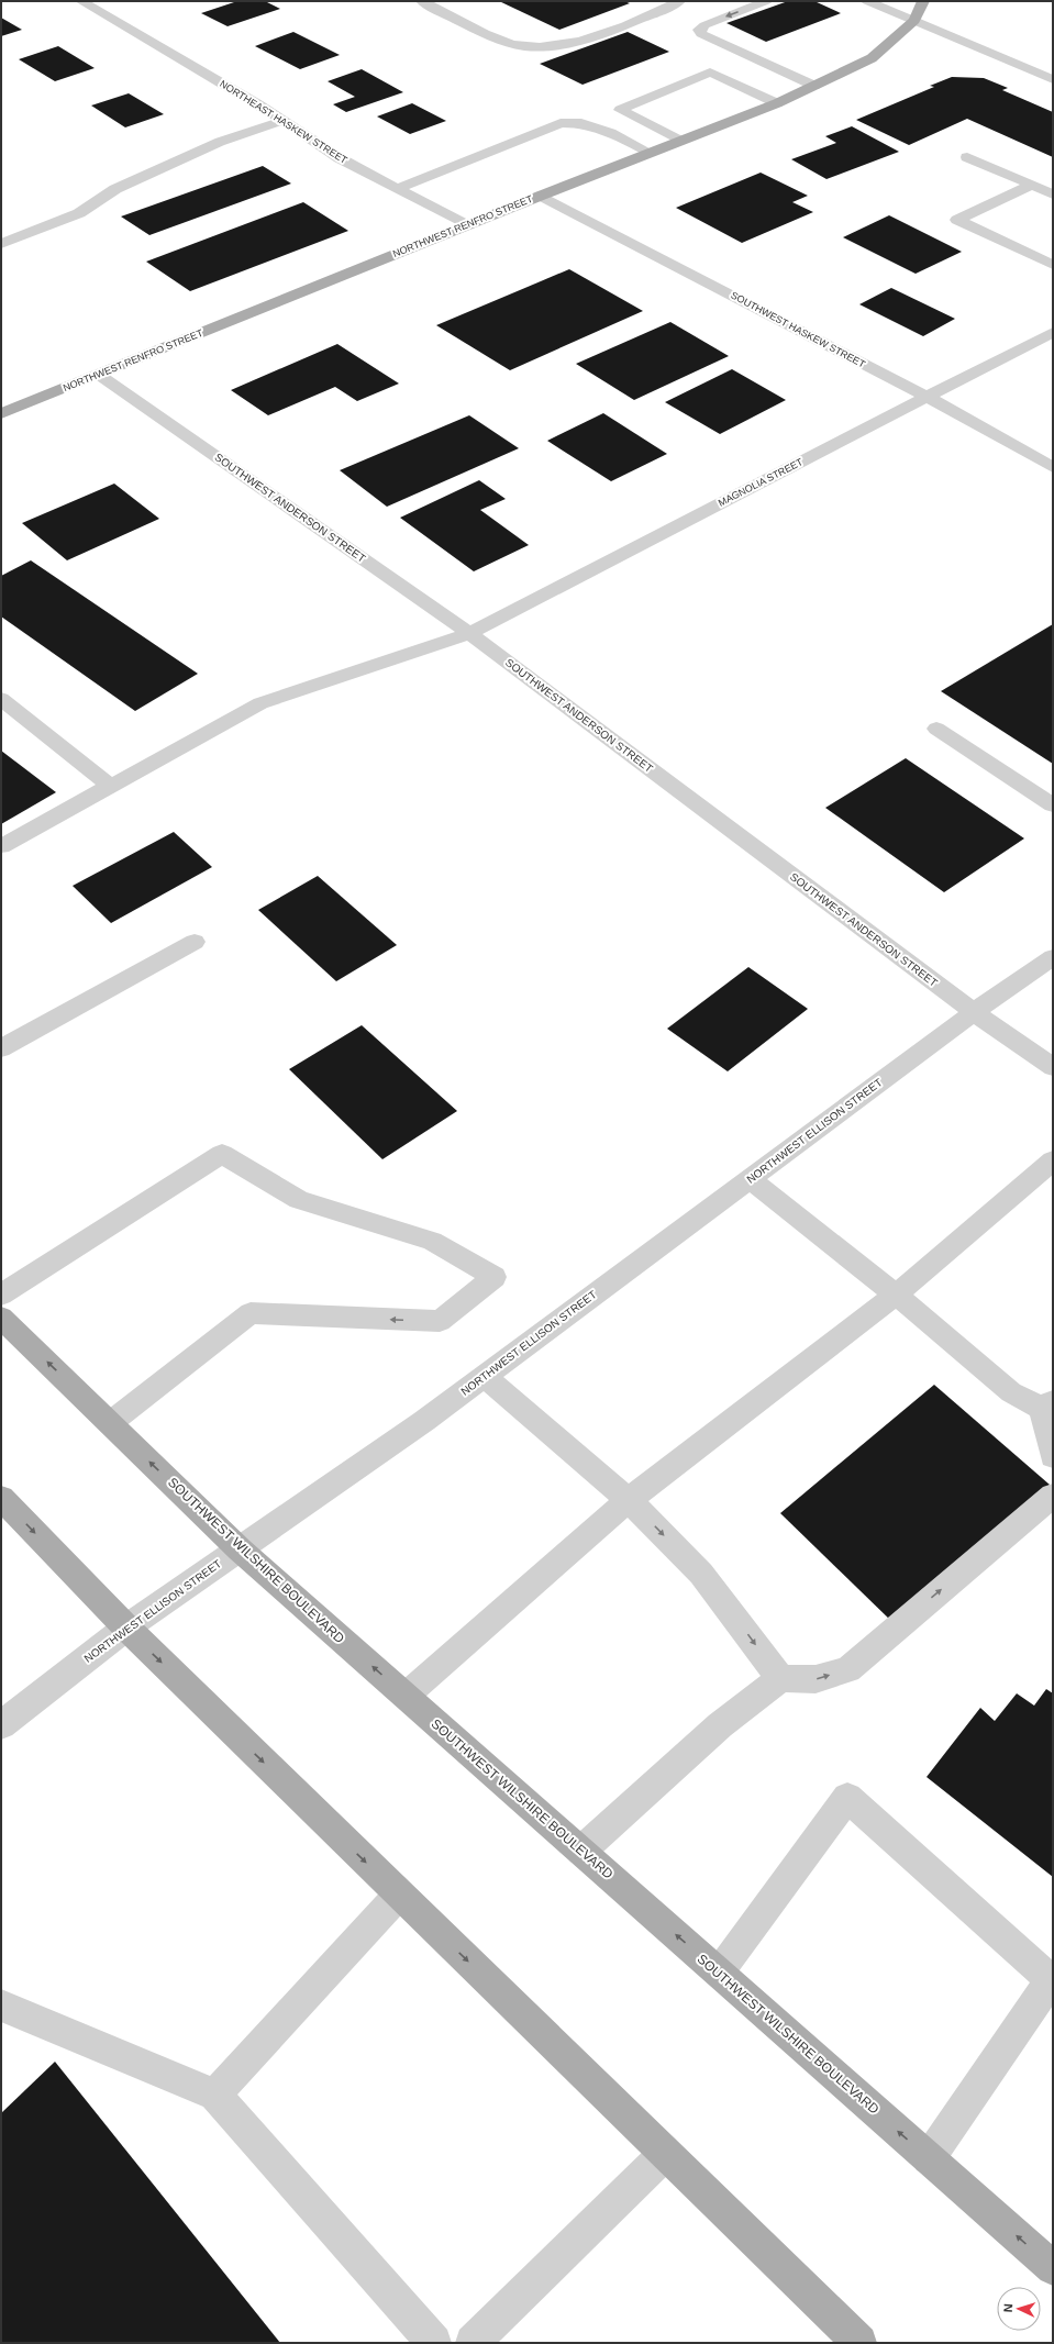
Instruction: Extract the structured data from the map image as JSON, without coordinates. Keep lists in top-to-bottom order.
{
  "streets": {
    "main road": ["NORTHWEST RENFRO STREET", "SOUTHWEST WILSHIRE BOULEVARD"],
    "street": [
      "NORTHEAST HASKEW STREET",
      "SOUTHWEST HASKEW STREET",
      "MAGNOLIA STREET",
      "SOUTHWEST ANDERSON STREET",
      "NORTHWEST ELLISON STREET"
    ]
  },
  "crossings": [
    ["NORTHEAST HASKEW STREET", "NORTHWEST RENFRO STREET"],
    ["NORTHWEST RENFRO STREET", "SOUTHWEST HASKEW STREET"],
    ["NORTHWEST RENFRO STREET", "SOUTHWEST ANDERSON STREET"],
    ["SOUTHWEST HASKEW STREET", "MAGNOLIA STREET"],
    ["MAGNOLIA STREET", "SOUTHWEST ANDERSON STREET"],
    ["SOUTHWEST ANDERSON STREET", "NORTHWEST ELLISON STREET"],
    ["NORTHWEST ELLISON STREET", "SOUTHWEST WILSHIRE BOULEVARD"]
  ],
  "north": "left"
}
